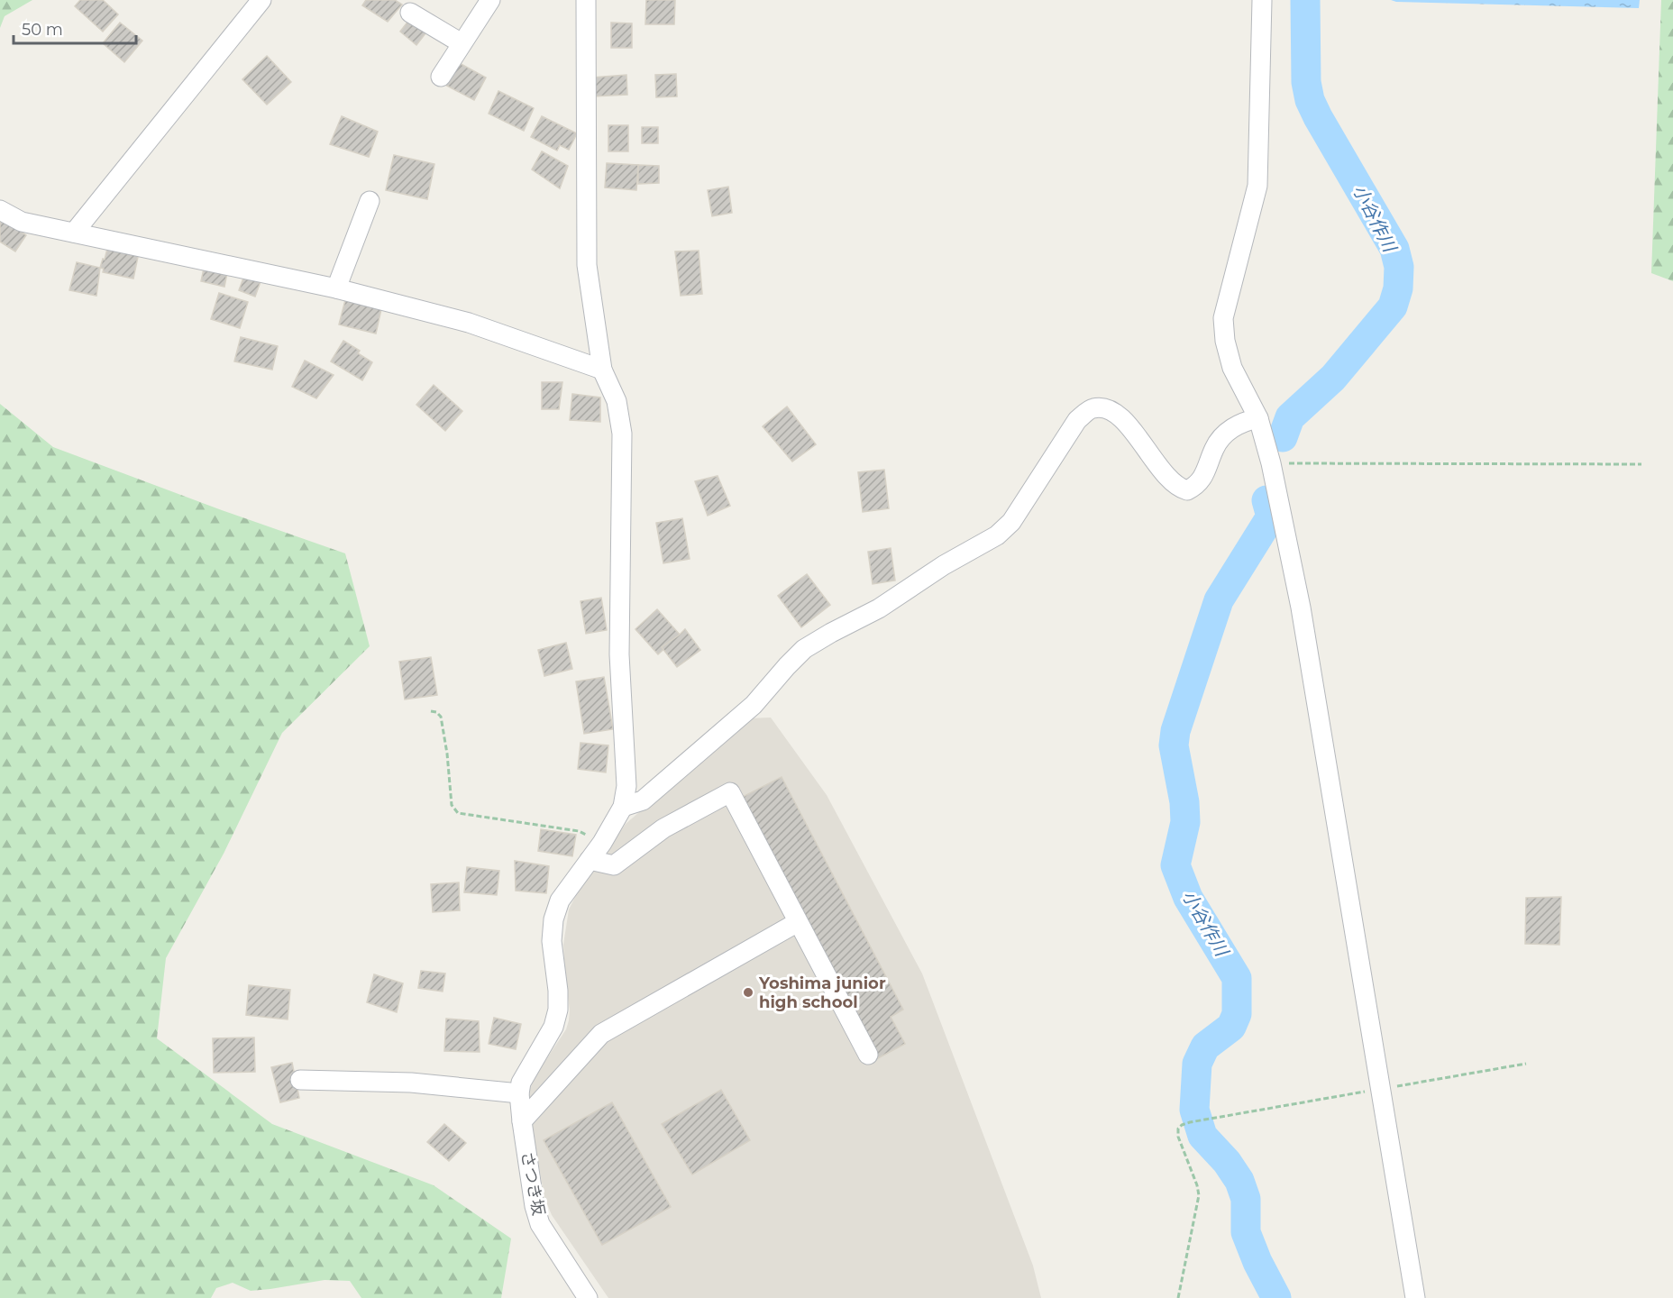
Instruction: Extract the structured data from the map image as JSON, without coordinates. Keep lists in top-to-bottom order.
{
  "streets": {
    "street": ["さつき坂"]
  },
  "water": ["小谷作川"],
  "places": ["Yoshima junior high school"],
  "scale_bar": "50 m"
}
